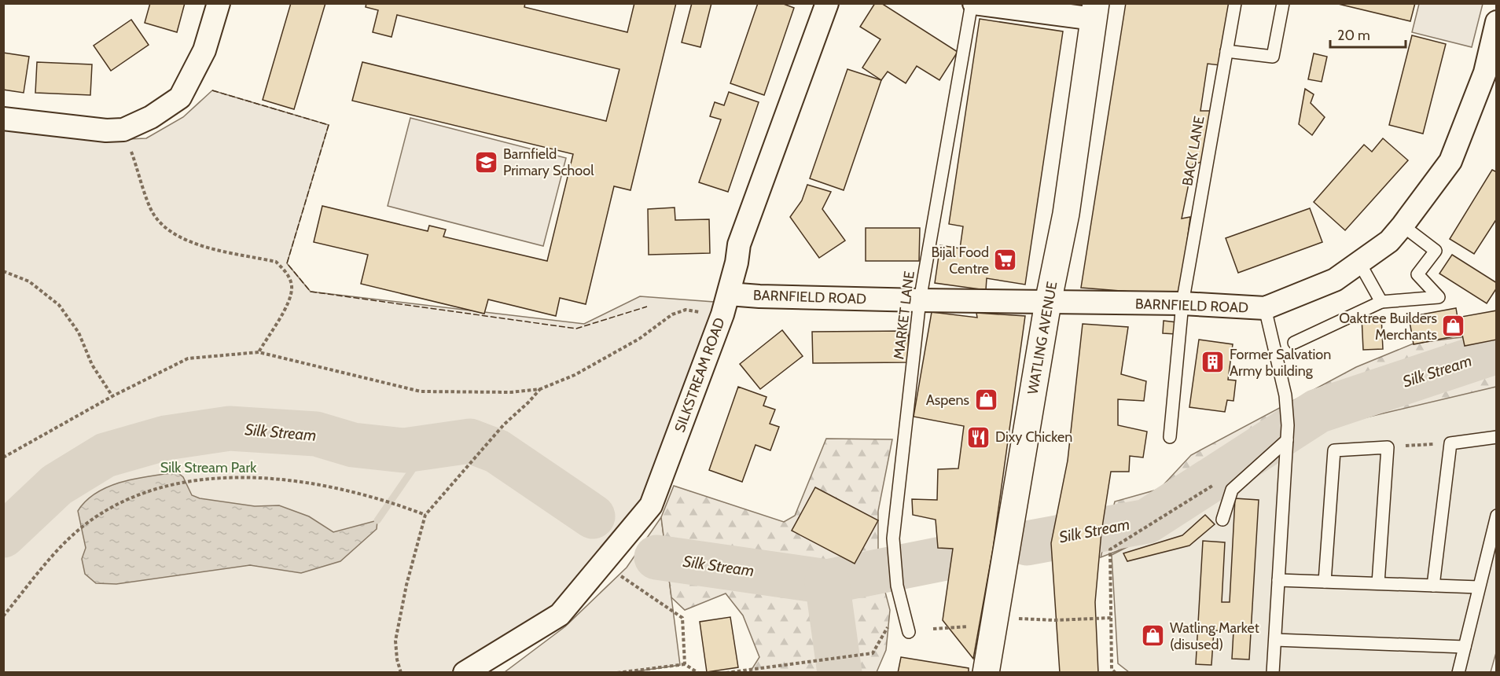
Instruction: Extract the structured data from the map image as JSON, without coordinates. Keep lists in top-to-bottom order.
{
  "streets": {
    "street": ["BARNFIELD ROAD", "WATLING AVENUE", "SILKSTREAM ROAD"],
    "lane": ["BACK LANE", "MARKET LANE"]
  },
  "crossings": [
    ["BACK LANE", "BARNFIELD ROAD"],
    ["BARNFIELD ROAD", "MARKET LANE"],
    ["BARNFIELD ROAD", "WATLING AVENUE"],
    ["BARNFIELD ROAD", "SILKSTREAM ROAD"]
  ],
  "water": ["Silk Stream"],
  "parks": ["Silk Stream Park"],
  "places": {
    "school or university": ["Barnfield Primary School"],
    "supermarket": ["Bijal Food Centre"],
    "shop": ["Oaktree Builders Merchants", "Aspens", "Watling Market (disused)"],
    "building": ["Former Salvation Army building"],
    "restaurant": ["Dixy Chicken"]
  },
  "scale_bar": "20 m"
}
